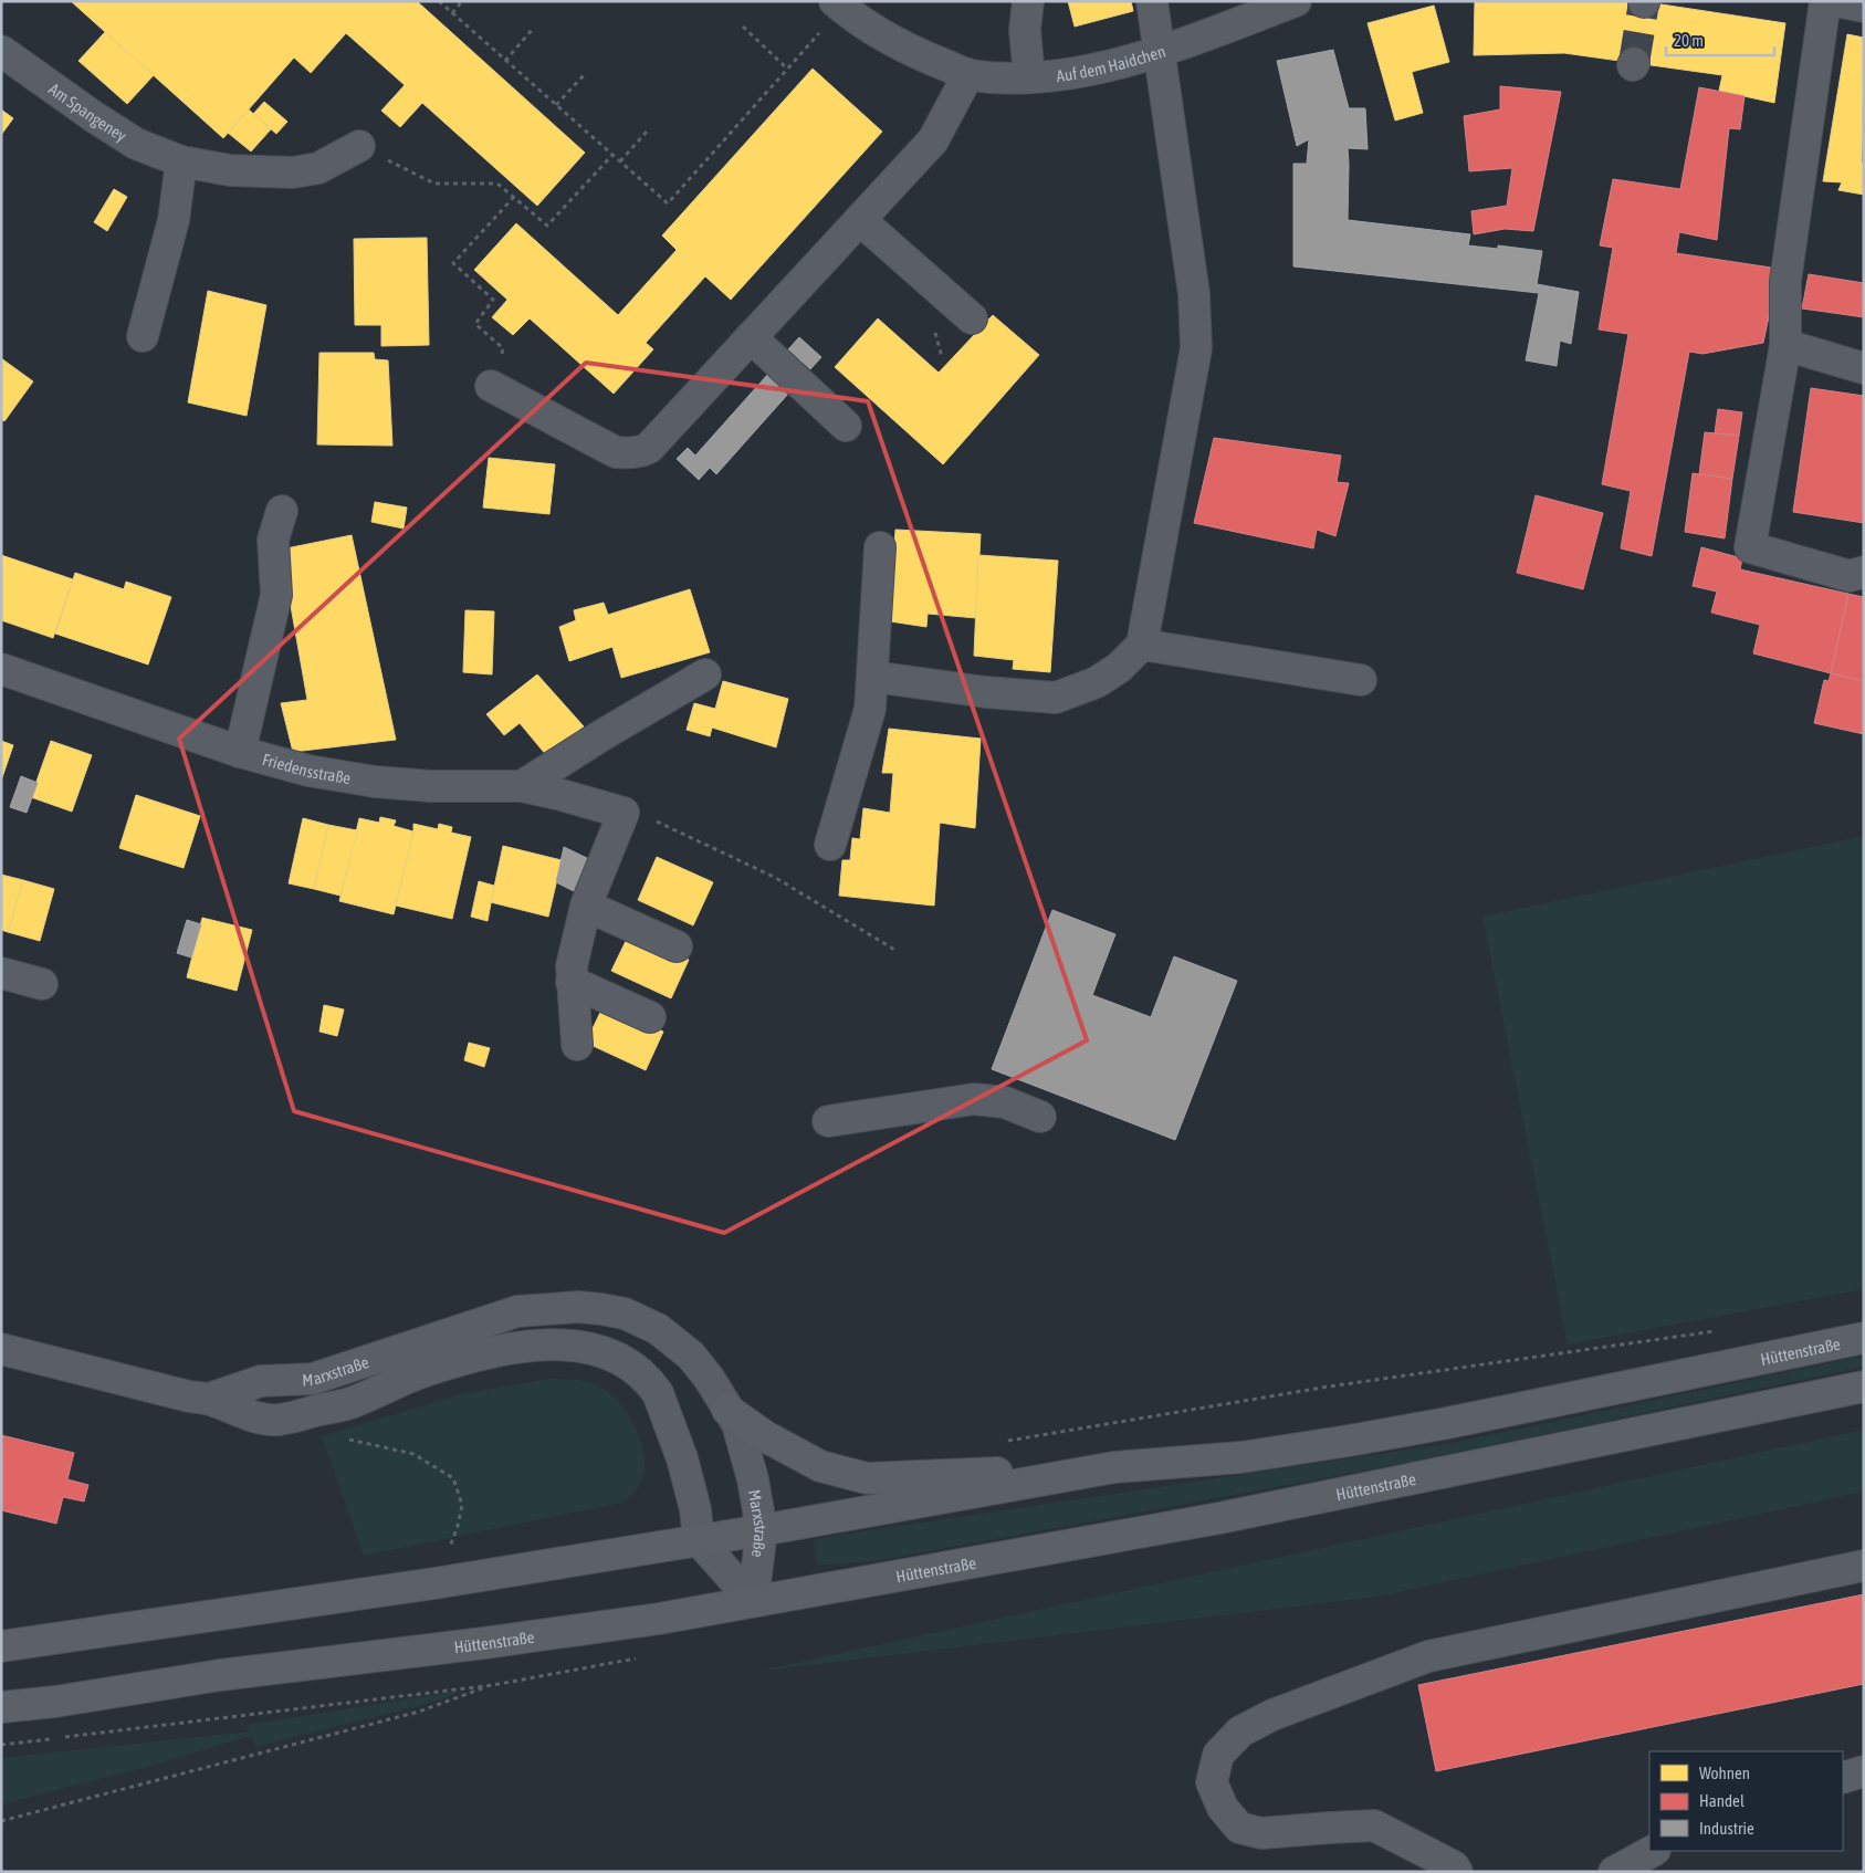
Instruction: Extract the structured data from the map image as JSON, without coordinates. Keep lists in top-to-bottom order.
{
  "streets": {
    "main road": ["Hüttenstraße"],
    "street": [
      "Auf dem Haidchen",
      "Am Spangeney",
      "Friedensstraße",
      "Marxstraße"
    ]
  },
  "crossings": [
    ["Hüttenstraße", "Marxstraße"]
  ],
  "legend": ["Wohnen", "Handel", "Industrie"],
  "scale_bar": "20 m"
}
